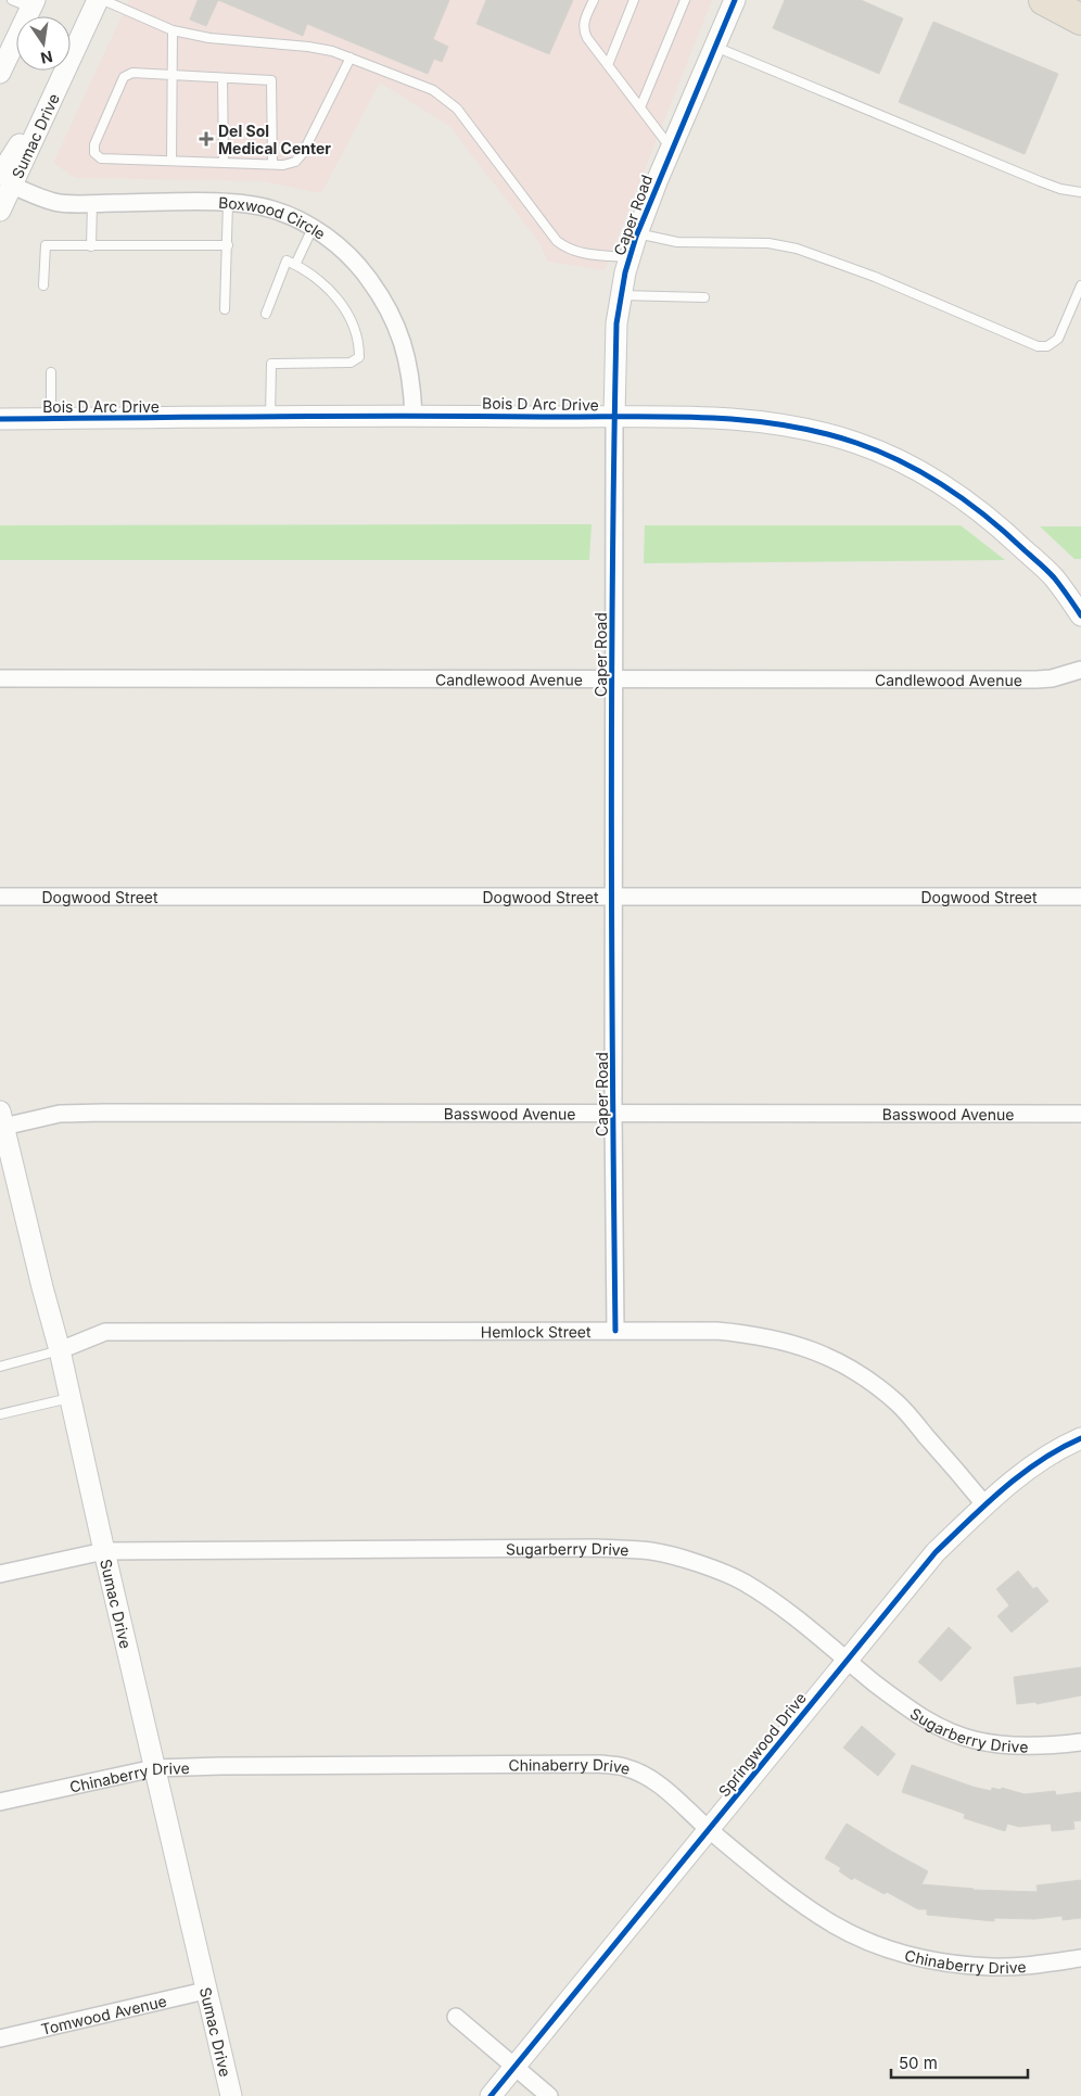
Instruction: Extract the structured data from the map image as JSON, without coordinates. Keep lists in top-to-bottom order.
{
  "streets": {
    "street": [
      "Sumac Drive",
      "Caper Road",
      "Boxwood Circle",
      "Bois D Arc Drive",
      "Candlewood Avenue",
      "Dogwood Street",
      "Basswood Avenue",
      "Hemlock Street",
      "Sugarberry Drive",
      "Springwood Drive",
      "Chinaberry Drive",
      "Tomwood Avenue"
    ]
  },
  "crossings": [
    ["Sumac Drive", "Boxwood Circle"],
    ["Sumac Drive", "Basswood Avenue"],
    ["Sumac Drive", "Hemlock Street"],
    ["Sumac Drive", "Sugarberry Drive"],
    ["Sumac Drive", "Chinaberry Drive"],
    ["Sumac Drive", "Tomwood Avenue"],
    ["Caper Road", "Bois D Arc Drive"],
    ["Caper Road", "Candlewood Avenue"],
    ["Caper Road", "Dogwood Street"],
    ["Caper Road", "Basswood Avenue"],
    ["Caper Road", "Hemlock Street"],
    ["Boxwood Circle", "Bois D Arc Drive"],
    ["Hemlock Street", "Springwood Drive"],
    ["Sugarberry Drive", "Springwood Drive"],
    ["Springwood Drive", "Chinaberry Drive"]
  ],
  "places": {
    "health": ["Del Sol Medical Center"]
  },
  "scale_bar": "50 m",
  "north": "bottom"
}
